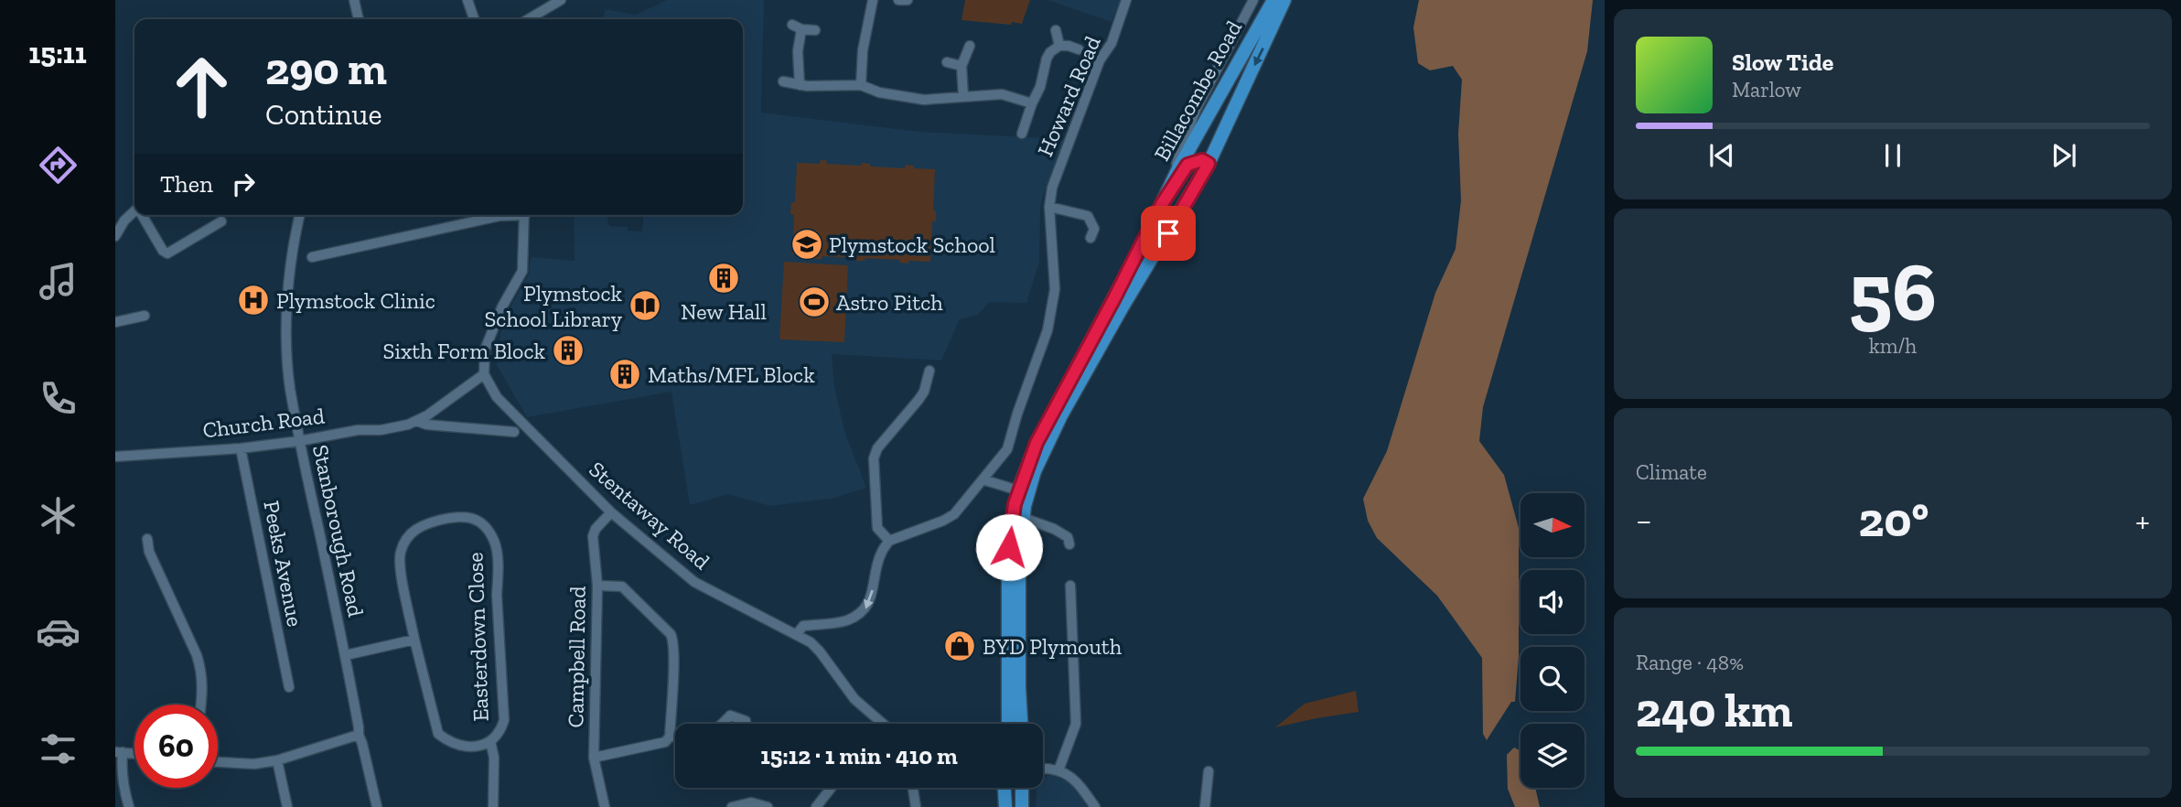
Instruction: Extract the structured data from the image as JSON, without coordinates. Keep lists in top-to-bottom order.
{
  "streets": {
    "main road": ["Billacombe Road"],
    "street": [
      "Howard Road",
      "Church Road",
      "Stentaway Road",
      "Stanborough Road",
      "Peeks Avenue",
      "Easterdown Close",
      "Campbell Road"
    ]
  },
  "crossings": [
    ["Church Road", "Stentaway Road"],
    ["Church Road", "Stanborough Road"],
    ["Church Road", "Peeks Avenue"],
    ["Stentaway Road", "Campbell Road"]
  ],
  "places": {
    "school or university": ["Plymstock School"],
    "building": ["New Hall", "Sixth Form Block", "Maths/MFL Block"],
    "hospital": ["Plymstock Clinic"],
    "sports": ["Astro Pitch"],
    "library": ["Plymstock School Library"],
    "shop": ["BYD Plymouth"]
  },
  "north": "right",
  "page": {
    "tabs": "15:11",
    "turn": ["290 m", "Continue"],
    "song": ["Slow Tide", "Marlow"],
    "then": "Then",
    "tile": [
      ["56", "km/h"],
      "Climate",
      ["Range · 48%", "240 km"]
    ],
    "heat": ["−", "20°", "+"],
    "limit": "60",
    "trip": "15:12 · 1 min · 410 m"
  }
}
